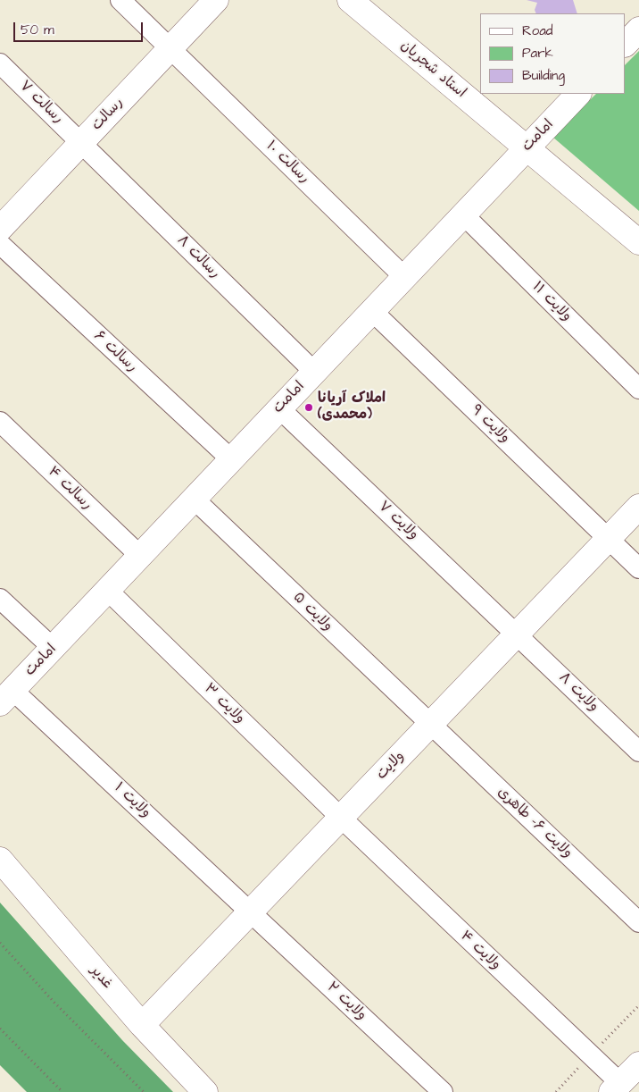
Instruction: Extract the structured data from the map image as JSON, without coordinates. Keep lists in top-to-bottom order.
{
  "streets": {
    "street": [
      "استاد شجریان",
      "رسالت ۷",
      "رسالت",
      "امامت",
      "رسالت ۱۰",
      "رسالت ۸",
      "ولایت ۱۱",
      "رسالت ۶",
      "ولایت ۹",
      "رسالت ۴",
      "ولایت ۷",
      "ولایت ۵",
      "ولایت ۸",
      "ولایت ۳",
      "ولایت",
      "ولایت ۱",
      "ولایت ۶- طاهری",
      "ولایت ۴",
      "غدیر",
      "ولایت ۲"
    ]
  },
  "crossings": [
    ["استاد شجریان", "امامت"],
    ["رسالت ۷", "رسالت"],
    ["رسالت ۷", "رسالت ۸"],
    ["رسالت", "رسالت ۱۰"],
    ["رسالت", "رسالت ۸"],
    ["امامت", "رسالت ۱۰"],
    ["امامت", "رسالت ۸"],
    ["امامت", "ولایت ۱۱"],
    ["امامت", "رسالت ۶"],
    ["امامت", "ولایت ۹"],
    ["امامت", "رسالت ۴"],
    ["امامت", "ولایت ۷"],
    ["امامت", "ولایت ۵"],
    ["امامت", "ولایت ۳"],
    ["امامت", "ولایت ۱"],
    ["ولایت ۹", "ولایت"],
    ["ولایت ۷", "ولایت ۸"],
    ["ولایت ۷", "ولایت"],
    ["ولایت ۵", "ولایت"],
    ["ولایت ۵", "ولایت ۶- طاهری"],
    ["ولایت ۸", "ولایت"],
    ["ولایت ۳", "ولایت"],
    ["ولایت ۳", "ولایت ۴"],
    ["ولایت", "ولایت ۱"],
    ["ولایت", "ولایت ۶- طاهری"],
    ["ولایت", "ولایت ۴"],
    ["ولایت", "غدیر"],
    ["ولایت", "ولایت ۲"],
    ["ولایت ۱", "ولایت ۲"]
  ],
  "places": ["املاک آریانا (محمدی)"],
  "legend": ["Road", "Park", "Building"],
  "scale_bar": "50 m"
}
